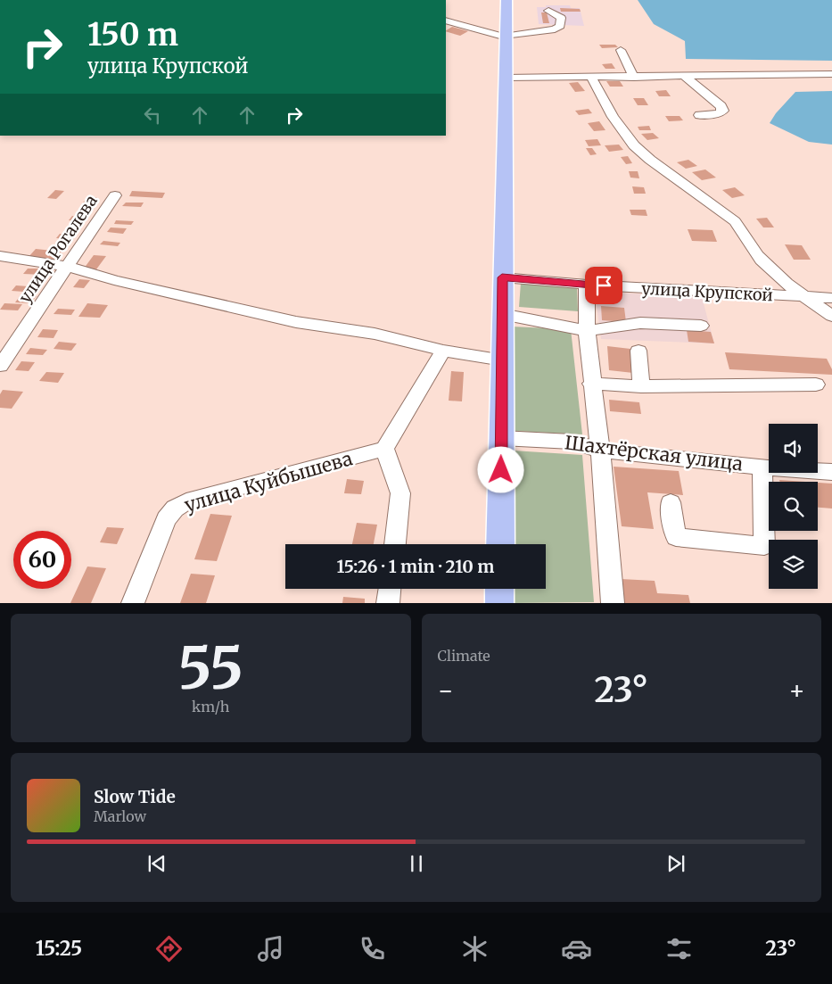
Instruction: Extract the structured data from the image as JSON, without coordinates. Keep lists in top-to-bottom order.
{
  "streets": {
    "street": [
      "улица Рогалева",
      "улица Крупской",
      "Шахтёрская улица",
      "улица Куйбышева"
    ]
  },
  "page": {
    "turn": ["150 m", "улица Крупской"],
    "limit": "60",
    "trip": "15:26 · 1 min · 210 m",
    "tile": [
      ["55", "km/h"],
      "Climate"
    ],
    "heat": ["−", "23°", "+"],
    "song": ["Slow Tide", "Marlow"],
    "tabs": ["15:25", "23°"]
  }
}
